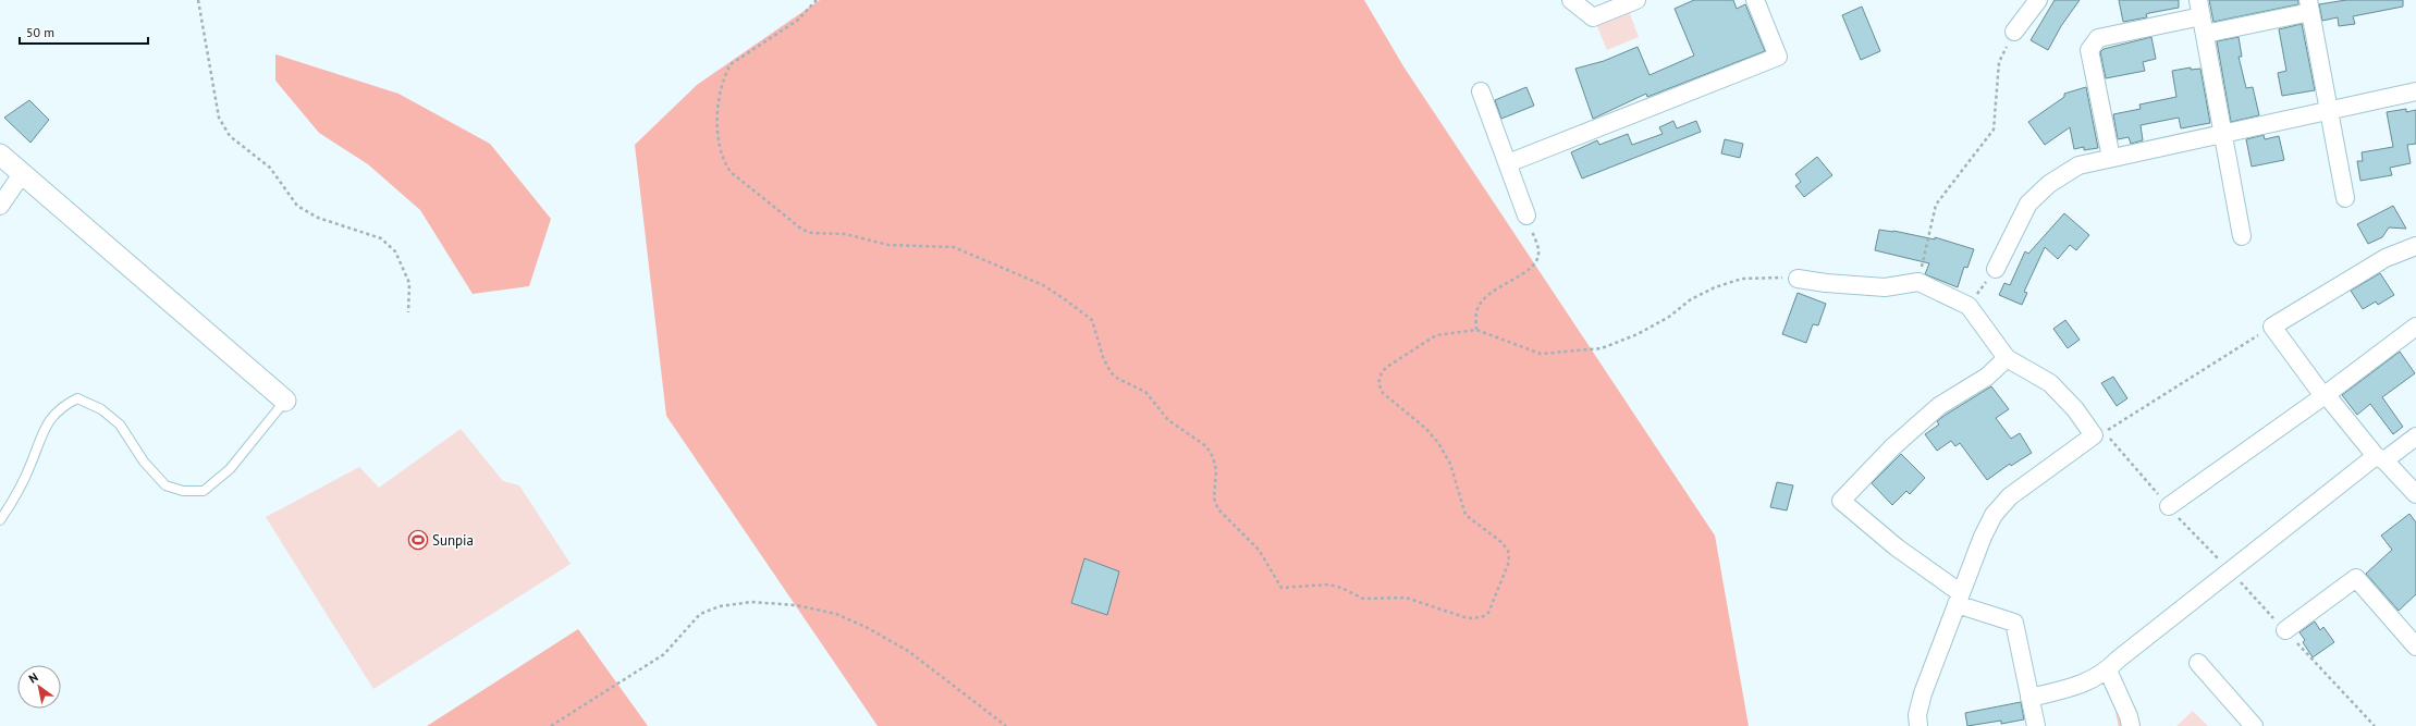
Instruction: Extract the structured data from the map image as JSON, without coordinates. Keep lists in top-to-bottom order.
{
  "places": {
    "sports": ["Sunpia"]
  },
  "scale_bar": "50 m",
  "north": "top left"
}
